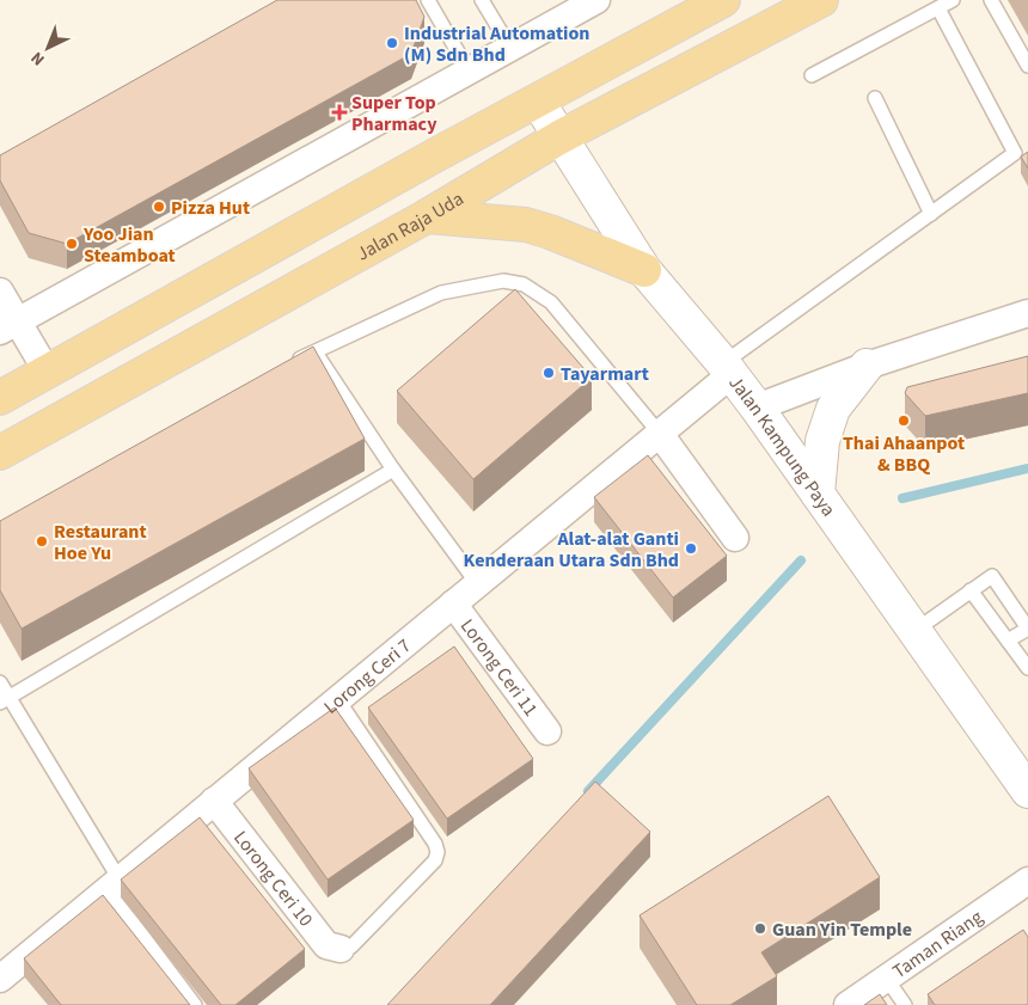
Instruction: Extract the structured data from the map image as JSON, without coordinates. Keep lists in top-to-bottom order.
{
  "streets": {
    "main road": ["Jalan Raja Uda"],
    "street": [
      "Jalan Kampung Paya",
      "Lorong Ceri 11",
      "Lorong Ceri 7",
      "Lorong Ceri 10",
      "Taman Riang"
    ]
  },
  "crossings": [
    ["Jalan Raja Uda", "Jalan Kampung Paya"],
    ["Jalan Kampung Paya", "Lorong Ceri 7"],
    ["Lorong Ceri 11", "Lorong Ceri 7"],
    ["Lorong Ceri 7", "Lorong Ceri 10"]
  ],
  "places": {
    "other": [
      "Industrial Automation (M) Sdn Bhd",
      "Pizza Hut",
      "Yoo Jian Steamboat",
      "Tayarmart",
      "Thai Ahaanpot & BBQ",
      "Restaurant Hoe Yu",
      "Alat-alat Ganti Kenderaan Utara Sdn Bhd",
      "Guan Yin Temple"
    ],
    "health": ["Super Top Pharmacy"]
  },
  "north": "bottom left"
}
